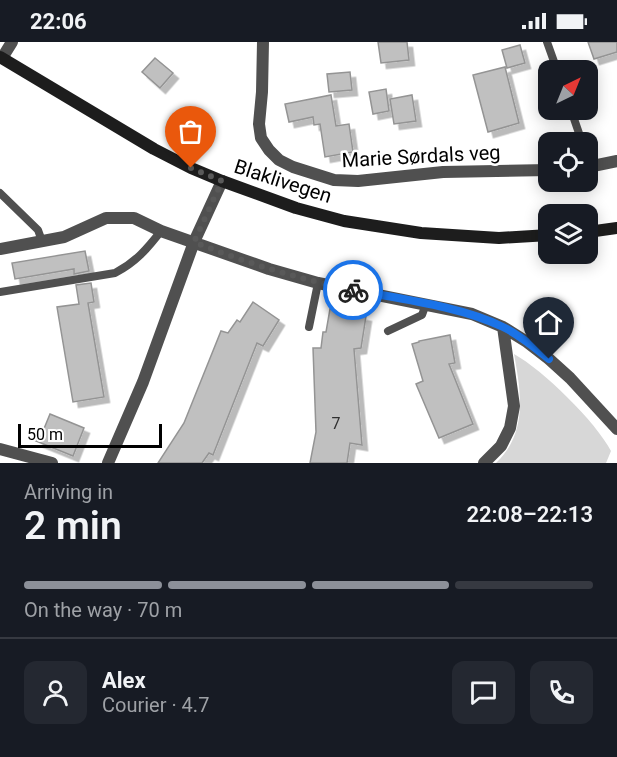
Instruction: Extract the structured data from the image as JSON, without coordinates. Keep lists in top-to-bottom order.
{
  "streets": {
    "main road": ["Blaklivegen"],
    "street": ["Marie Sørdals veg"]
  },
  "house_numbers": ["7"],
  "scale_bar": "50 m",
  "north": "top right",
  "page": {
    "status": "22:06",
    "scale": "50 m",
    "heading": ["2 min", "Arriving in", "22:08–22:13"],
    "panel": ["Alex", "Courier · 4.7"],
    "bar": "On the way · 70 m"
  }
}
